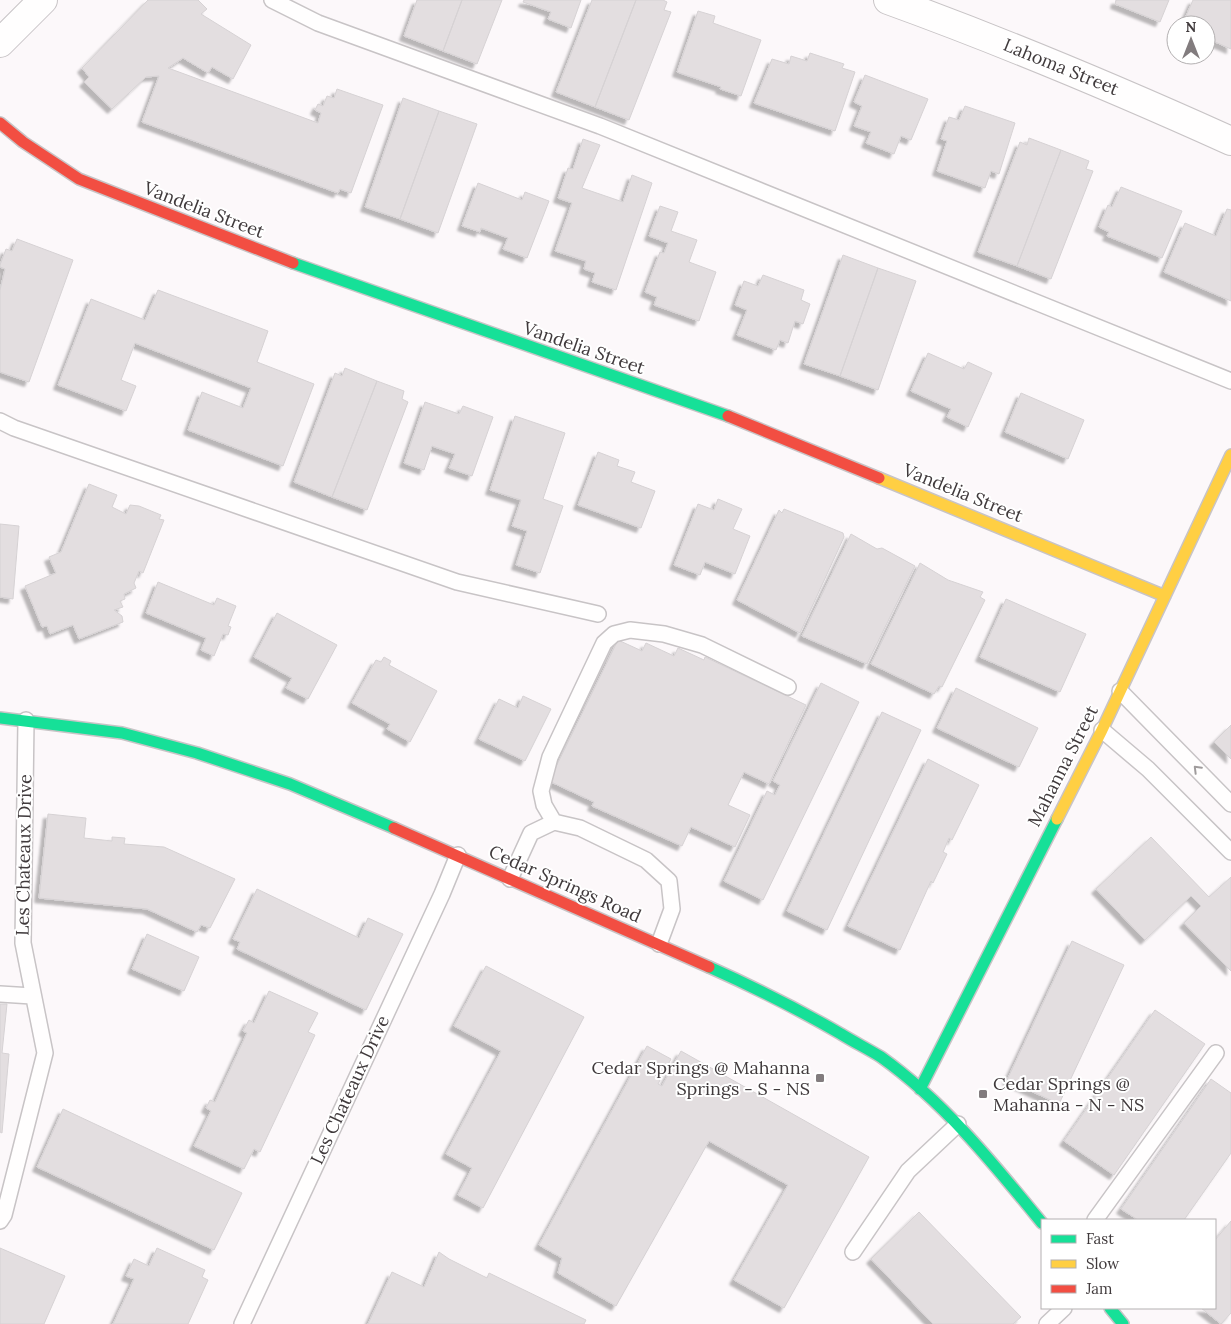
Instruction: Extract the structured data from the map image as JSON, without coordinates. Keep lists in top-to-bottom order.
{
  "streets": {
    "street": [
      "Lahoma Street",
      "Vandelia Street",
      "Mahanna Street",
      "Cedar Springs Road"
    ],
    "lane": ["Les Chateaux Drive"]
  },
  "crossings": [
    ["Vandelia Street", "Mahanna Street"],
    ["Mahanna Street", "Cedar Springs Road"],
    ["Les Chateaux Drive", "Cedar Springs Road"]
  ],
  "places": {
    "transit": ["Cedar Springs @ Mahanna Springs - S - NS", "Cedar Springs @ Mahanna - N - NS"]
  },
  "legend": ["Fast", "Slow", "Jam"],
  "north": "top"
}
